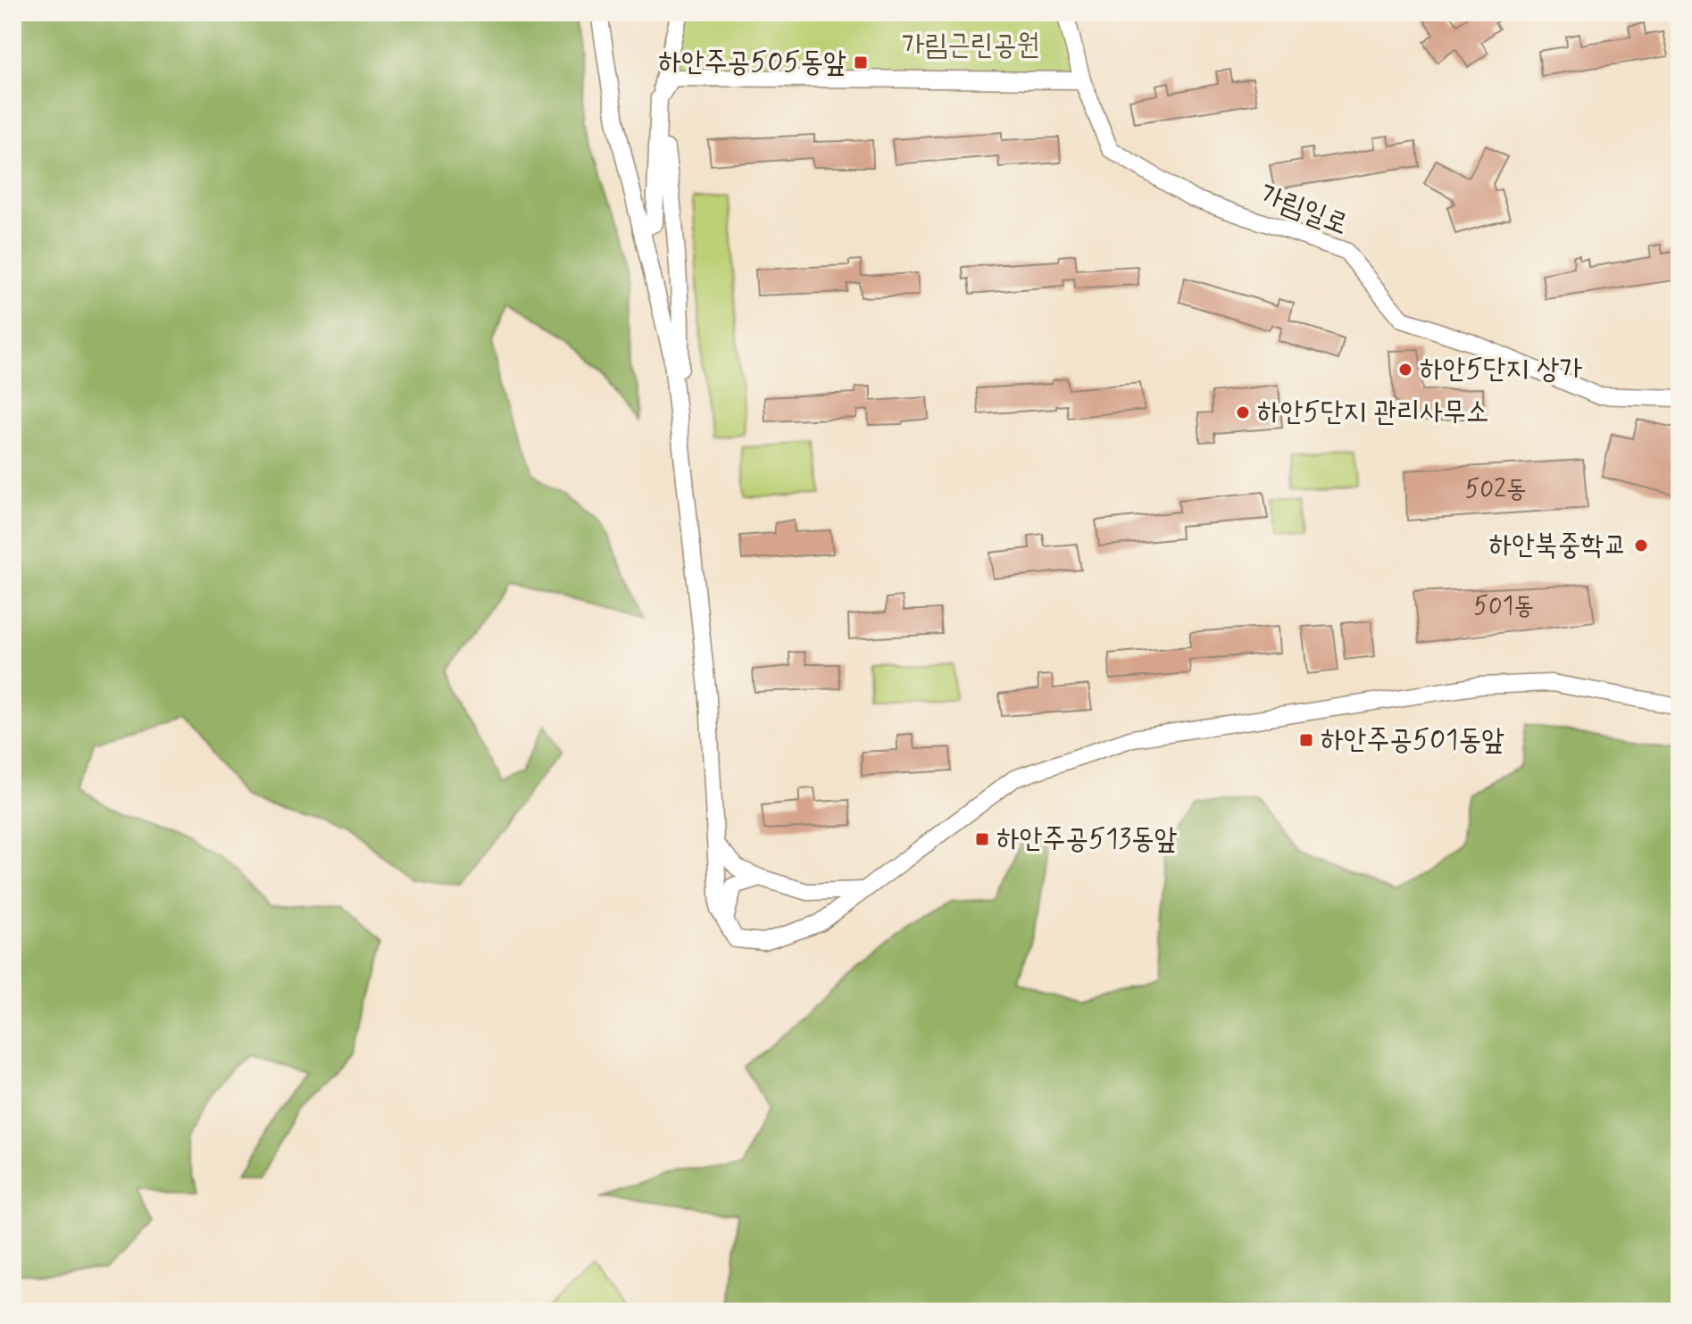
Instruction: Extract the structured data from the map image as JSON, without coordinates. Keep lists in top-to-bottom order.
{
  "streets": {
    "street": ["가림일로"]
  },
  "parks": ["가림근린공원"],
  "places": {
    "transit": ["하안주공505동앞", "하안주공501동앞", "하안주공513동앞"],
    "other": ["하안5단지 상가", "하안5단지 관리사무소", "하안북중학교"]
  },
  "house_numbers": ["502동", "501동"]
}
